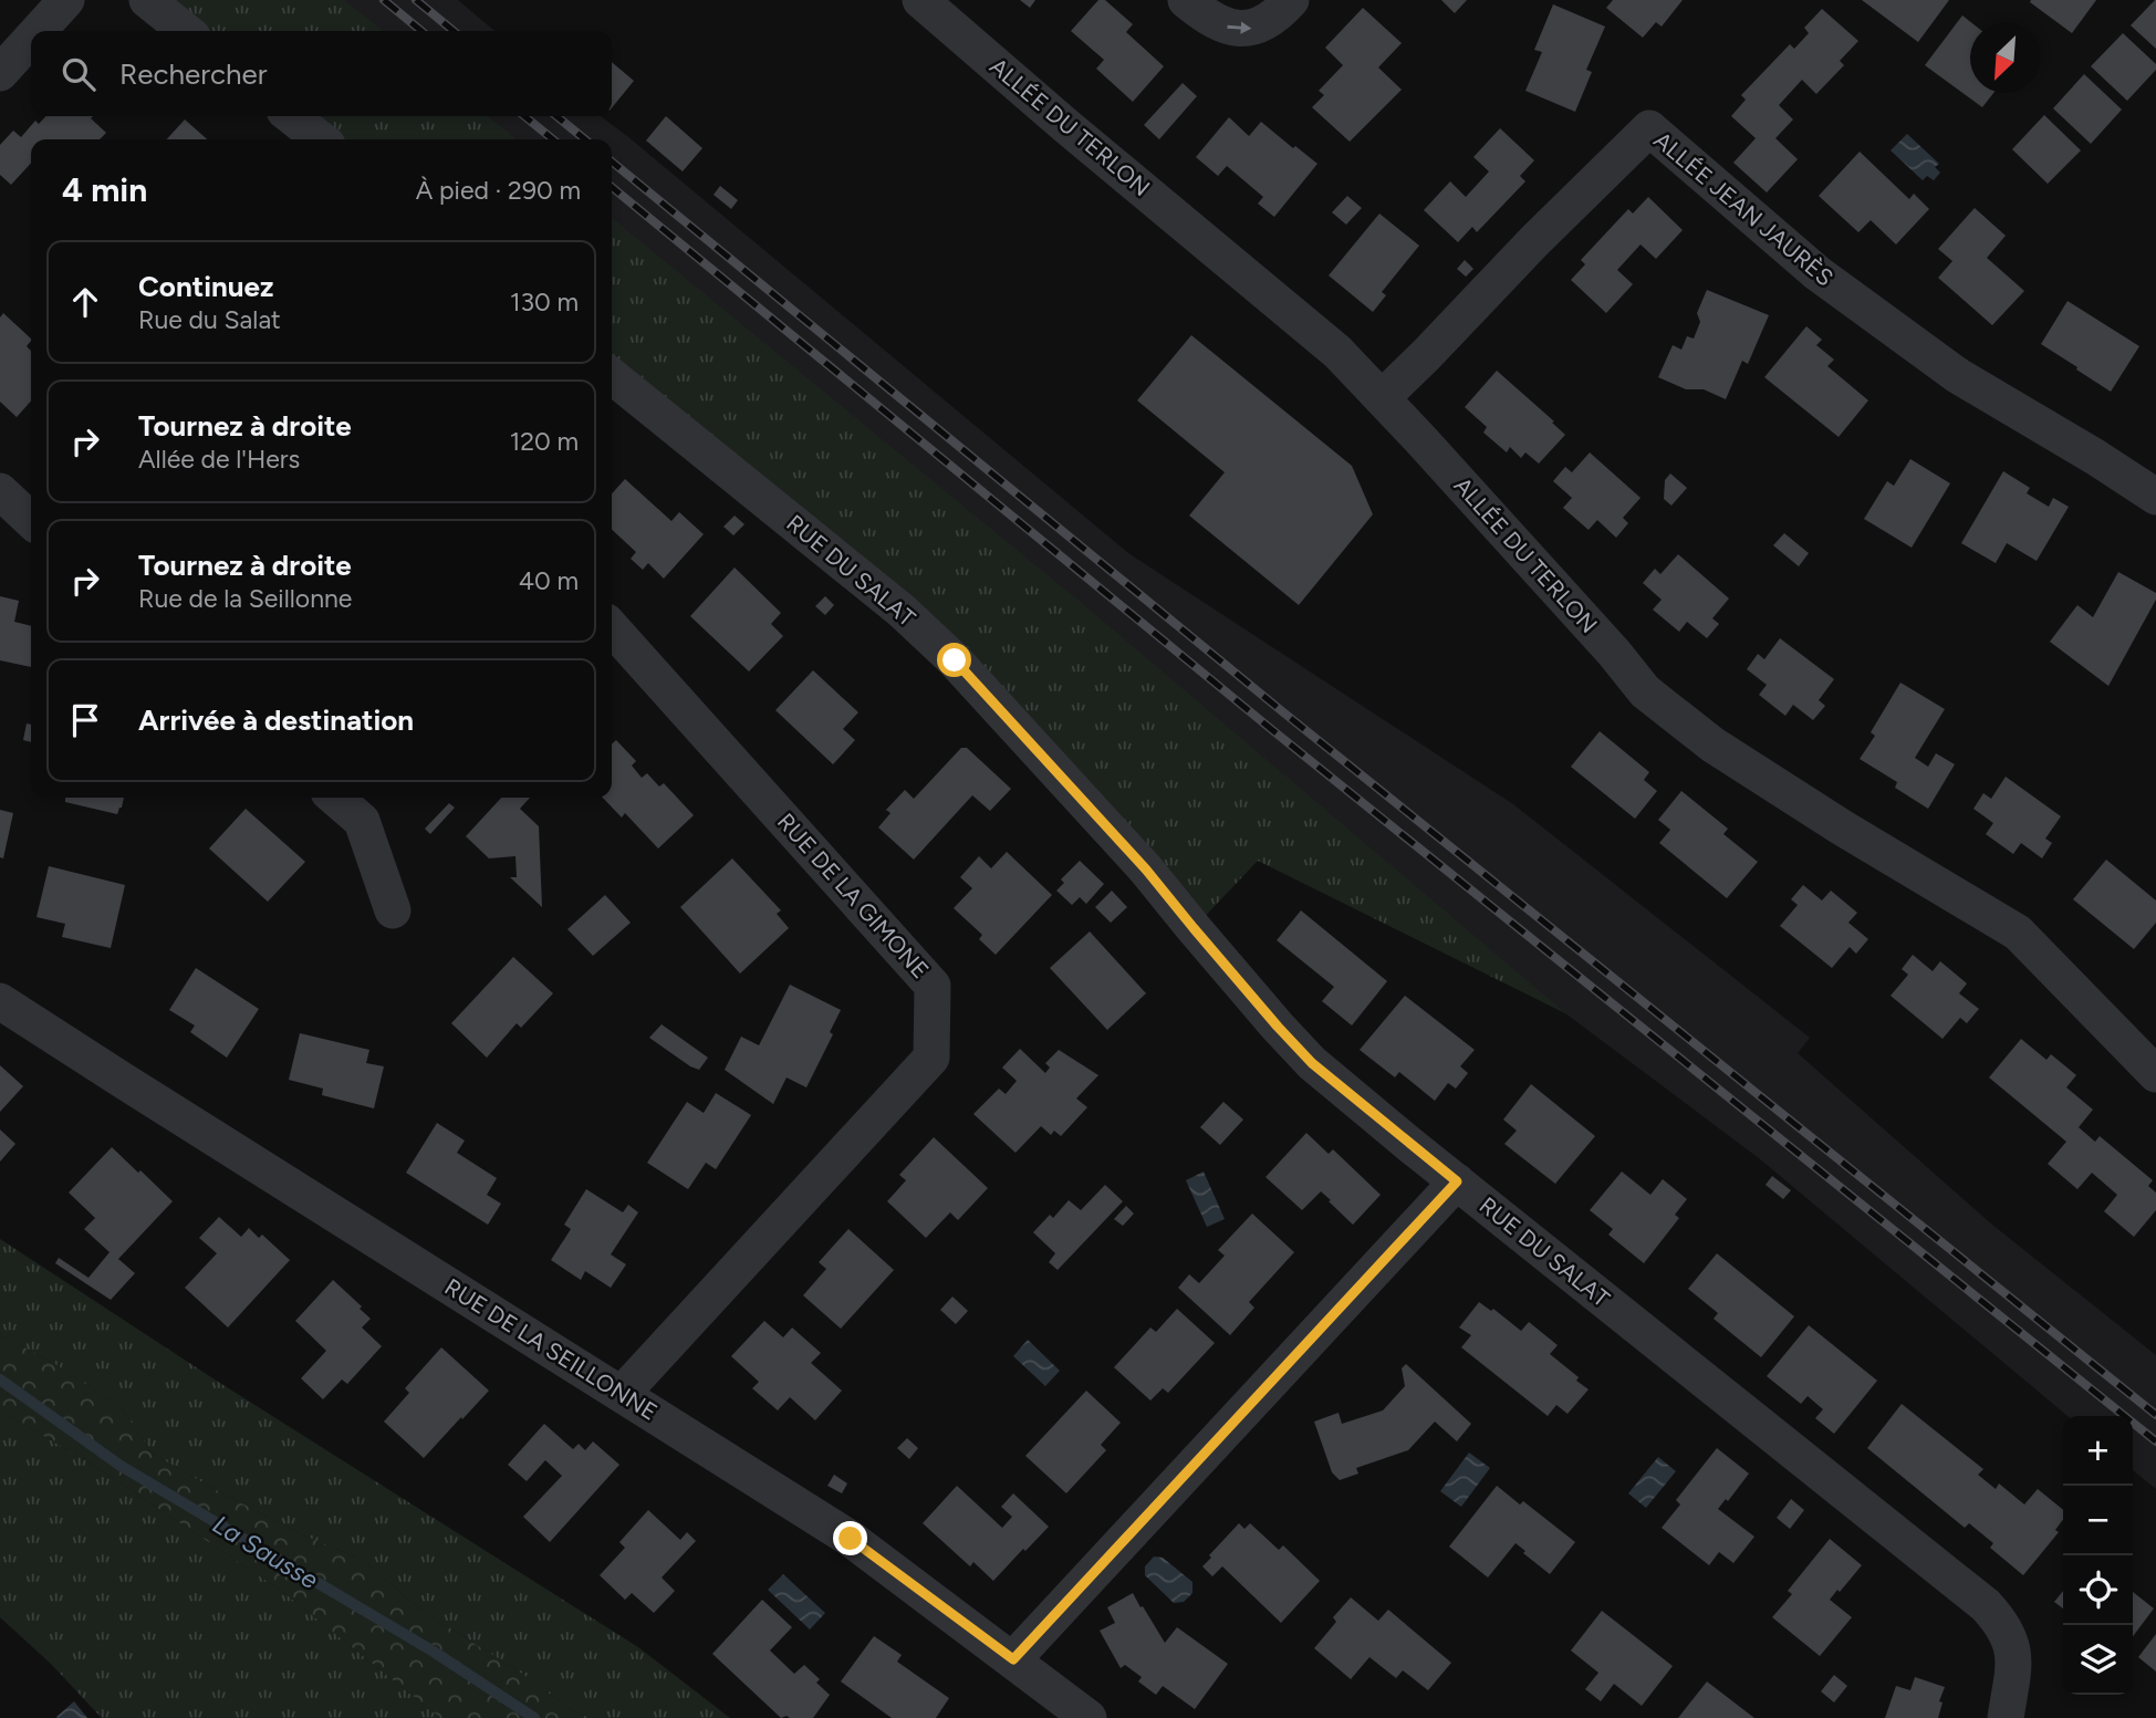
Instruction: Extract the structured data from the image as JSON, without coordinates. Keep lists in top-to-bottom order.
{
  "streets": {
    "street": [
      "ALLÉE DU TERLON",
      "ALLÉE JEAN JAURÈS",
      "RUE DU SALAT",
      "RUE DE LA GIMONE",
      "RUE DE LA SEILLONNE"
    ]
  },
  "crossings": [
    ["ALLÉE DU TERLON", "ALLÉE JEAN JAURÈS"],
    ["RUE DE LA GIMONE", "RUE DE LA SEILLONNE"]
  ],
  "water": ["La Sausse"],
  "north": "bottom left",
  "page": {
    "search": "Rechercher",
    "heading": ["4 min", "À pied · 290 m"],
    "list": [
      ["Continuez", "Rue du Salat", "130 m"],
      ["Tournez à droite", "Allée de l'Hers", "120 m"],
      ["Tournez à droite", "Rue de la Seillonne", "40 m"],
      "Arrivée à destination"
    ],
    "map_buttons": ["+", "−"]
  }
}
